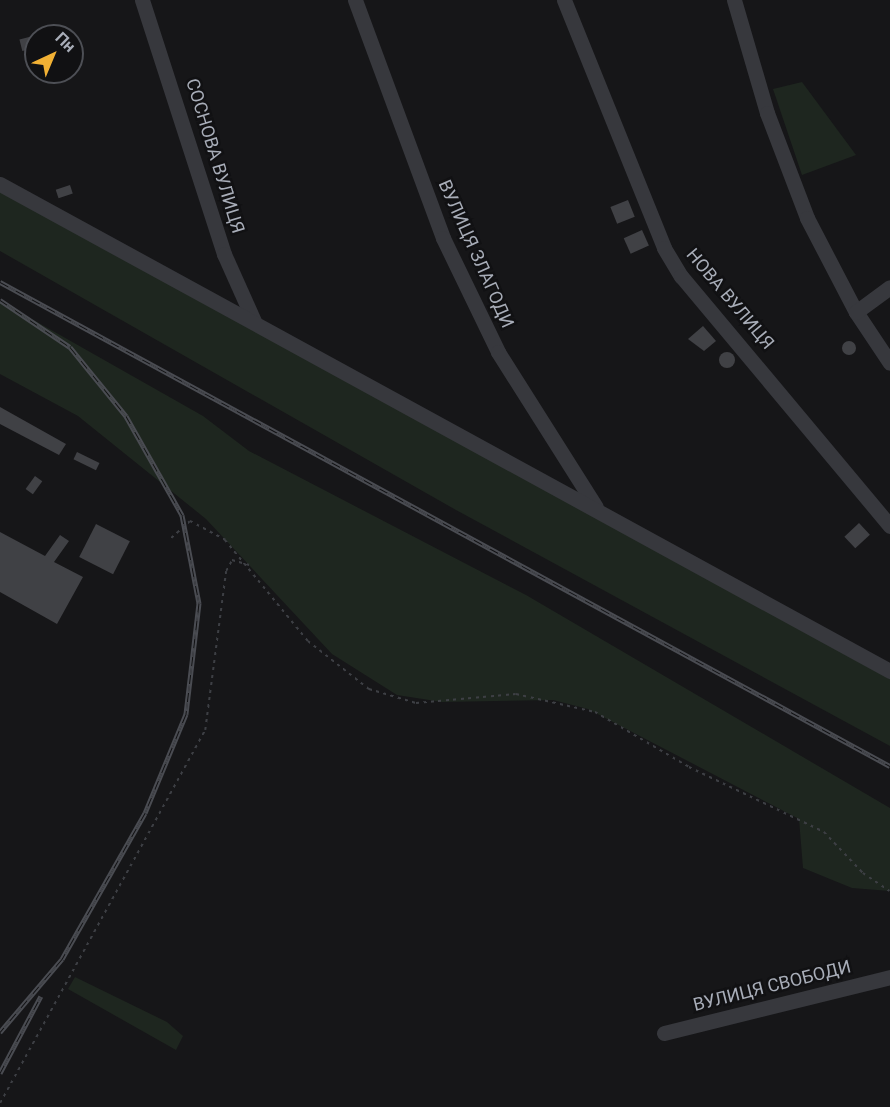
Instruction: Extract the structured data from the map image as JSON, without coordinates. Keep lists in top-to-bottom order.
{
  "streets": {
    "street": [
      "СОСНОВА ВУЛИЦЯ",
      "ВУЛИЦЯ ЗЛАГОДИ",
      "НОВА ВУЛИЦЯ",
      "ВУЛИЦЯ СВОБОДИ"
    ]
  },
  "north": "top right"
}
